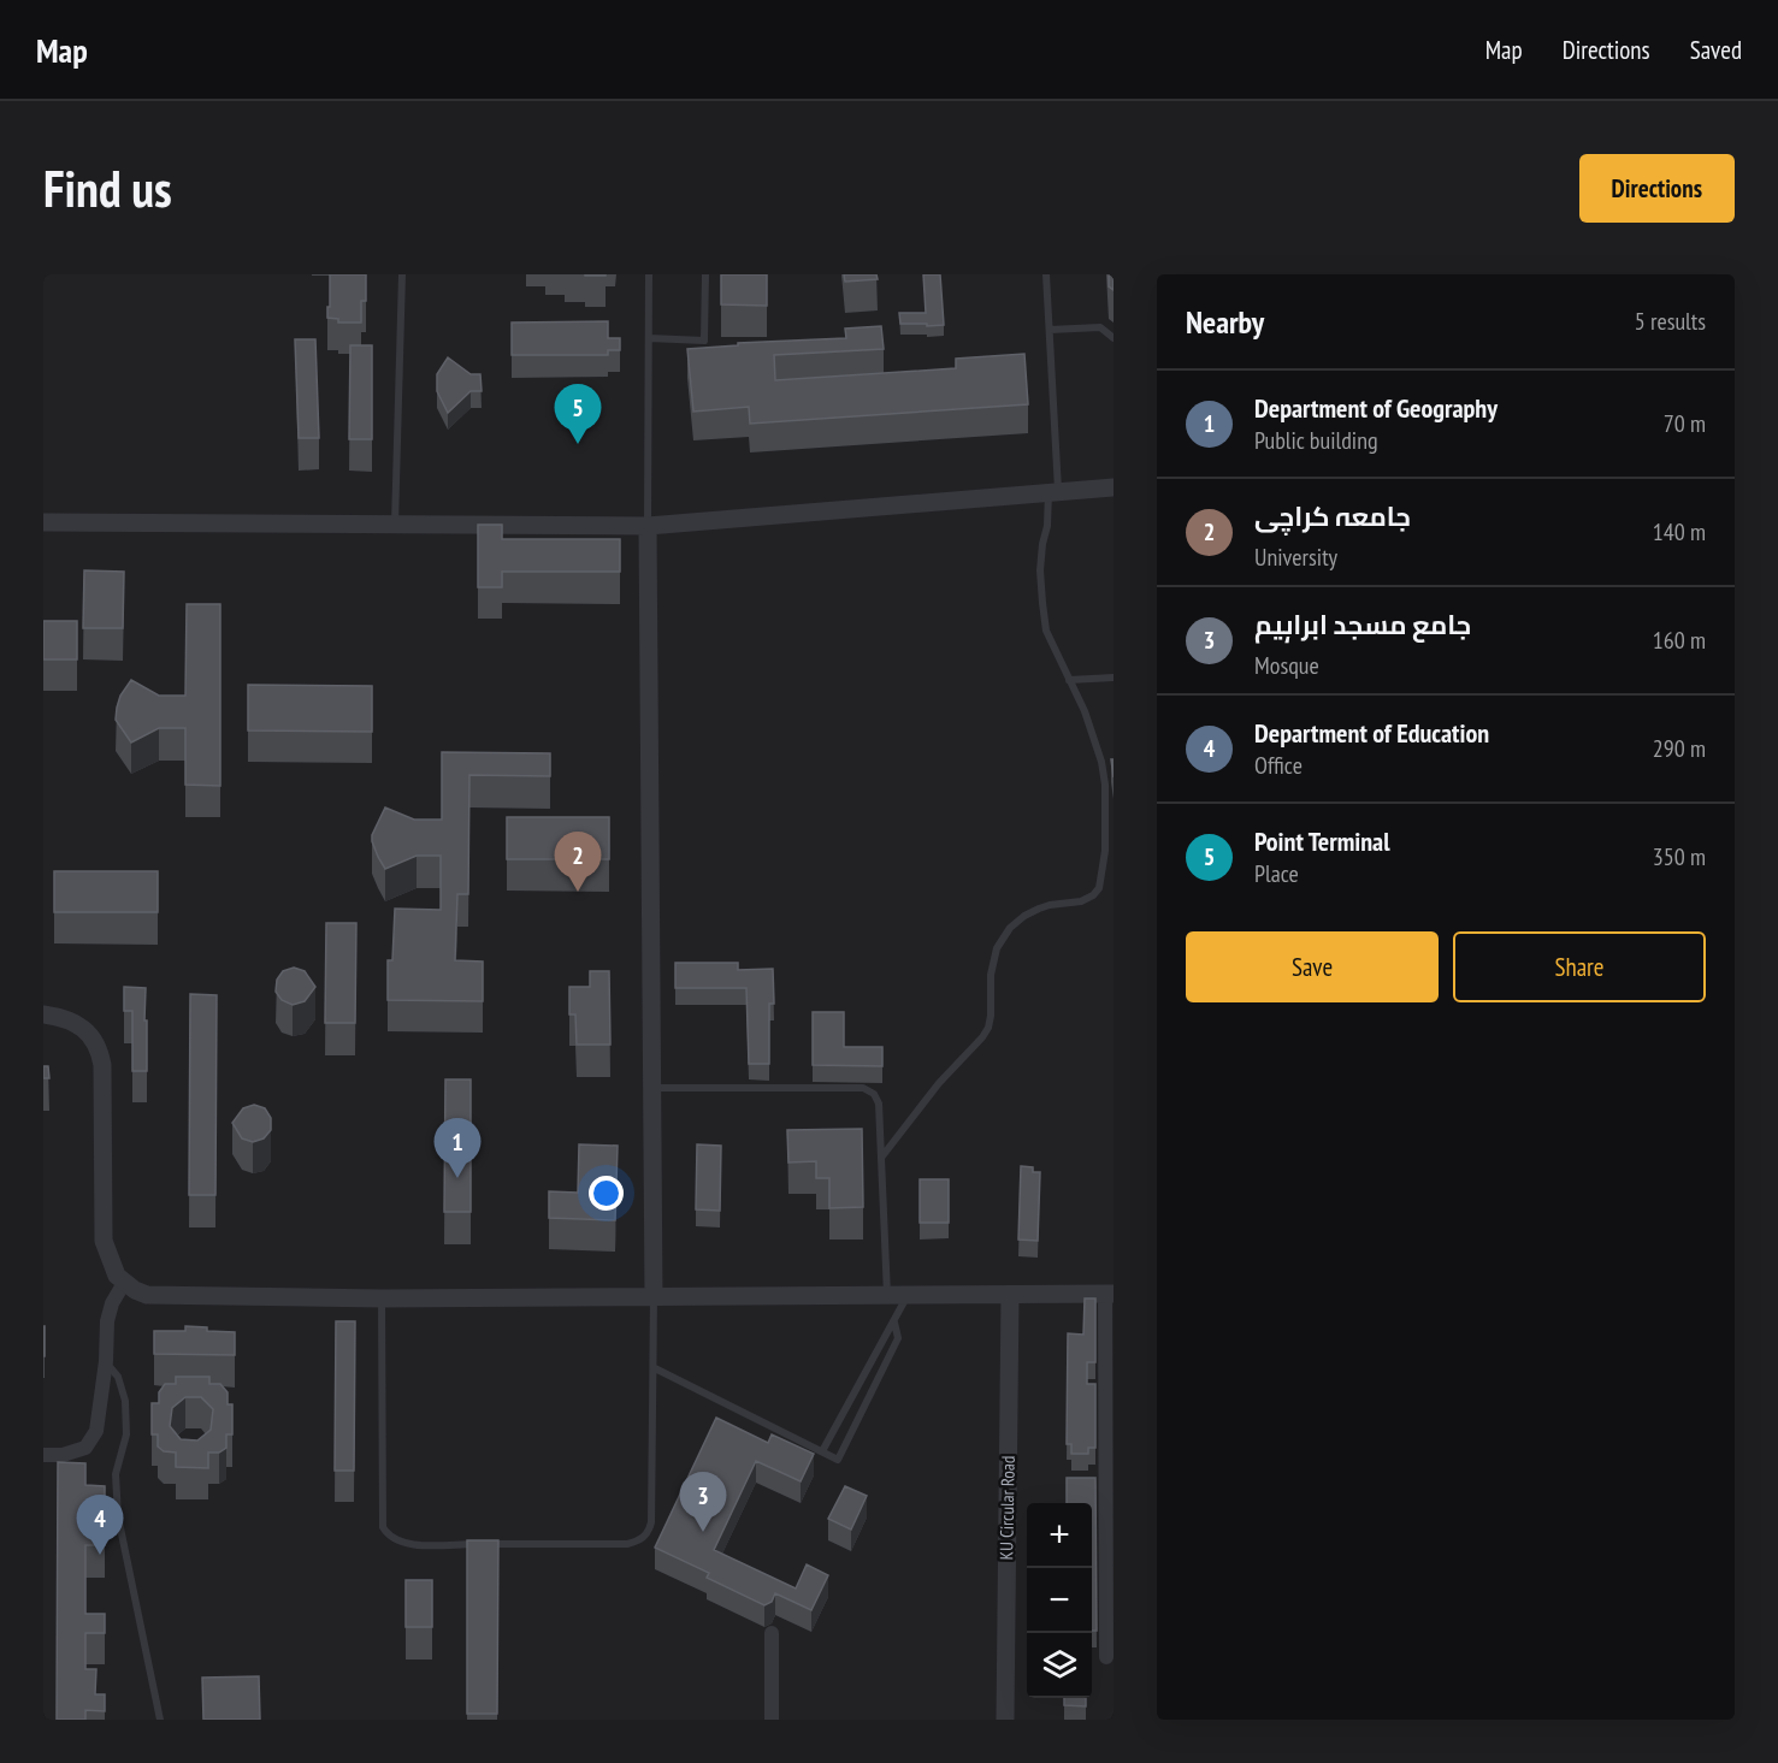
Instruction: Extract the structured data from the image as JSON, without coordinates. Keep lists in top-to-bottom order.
{
  "streets": {
    "street": ["KU Circular Road"]
  },
  "page": {
    "header": "Map",
    "nav": ["Map", "Directions", "Saved"],
    "buttons": [
      "Directions",
      ["Save", "Share"]
    ],
    "title": "Find us",
    "heading": ["Nearby", "5 results"],
    "list": [
      {
        "mark": "1",
        "name": "Department of Geography",
        "note": "Public building",
        "value": "70 m"
      },
      {
        "mark": "2",
        "name": "جامعہ کراچی",
        "note": "University",
        "value": "140 m"
      },
      {
        "mark": "3",
        "name": "جامع مسجد ابراہیم",
        "note": "Mosque",
        "value": "160 m"
      },
      {
        "mark": "4",
        "name": "Department of Education",
        "note": "Office",
        "value": "290 m"
      },
      {
        "mark": "5",
        "name": "Point Terminal",
        "note": "Place",
        "value": "350 m"
      }
    ],
    "pins": [
      "5",
      "2",
      "1",
      "3",
      "4"
    ],
    "map_buttons": ["+", "−"]
  }
}
